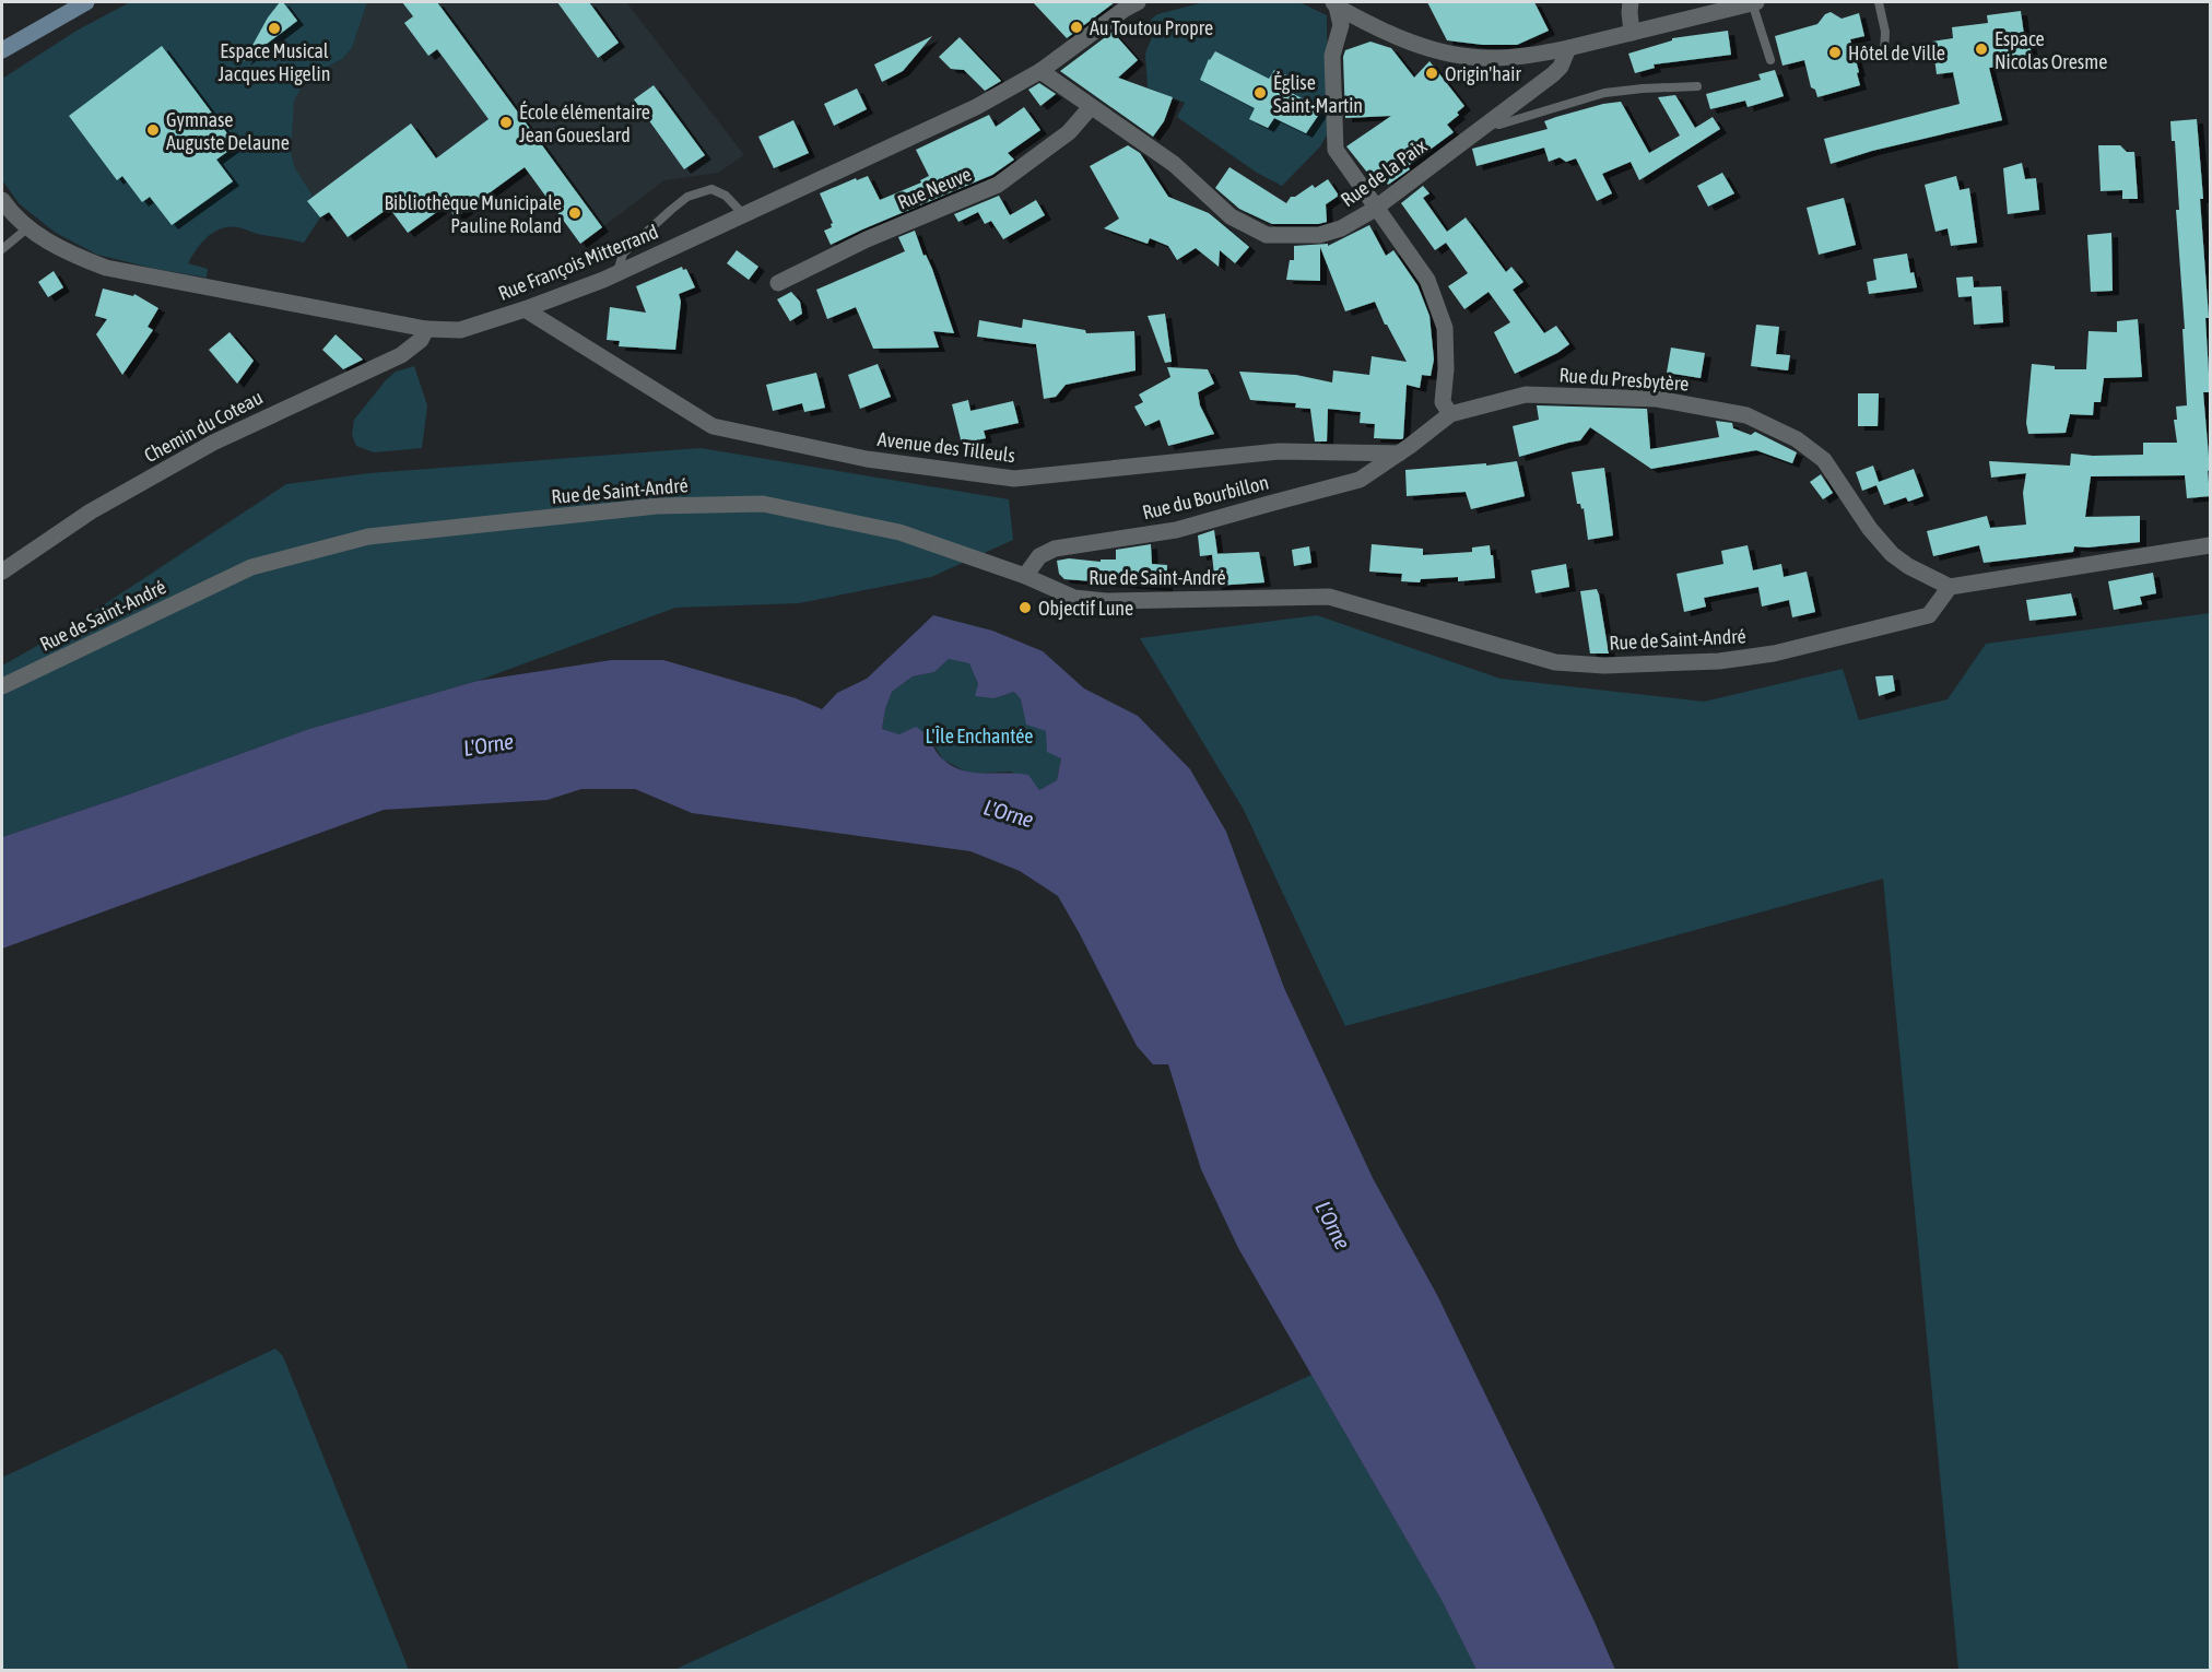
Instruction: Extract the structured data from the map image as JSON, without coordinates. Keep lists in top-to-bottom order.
{
  "streets": {
    "street": [
      "Rue de la Paix",
      "Rue Neuve",
      "Rue François Mitterrand",
      "Rue du Presbytère",
      "Chemin du Coteau",
      "Avenue des Tilleuls",
      "Rue de Saint-André",
      "Rue du Bourbillon"
    ]
  },
  "crossings": [
    ["Rue de la Paix", "Rue Neuve"],
    ["Rue de la Paix", "Rue François Mitterrand"],
    ["Rue François Mitterrand", "Chemin du Coteau"],
    ["Rue François Mitterrand", "Avenue des Tilleuls"],
    ["Rue du Presbytère", "Avenue des Tilleuls"],
    ["Rue du Presbytère", "Rue de Saint-André"],
    ["Rue du Presbytère", "Rue du Bourbillon"],
    ["Avenue des Tilleuls", "Rue du Bourbillon"],
    ["Rue de Saint-André", "Rue du Bourbillon"]
  ],
  "water": ["L'Orne"],
  "parks": ["L'Île Enchantée"],
  "places": [
    "Au Toutou Propre",
    "Espace Musical Jacques Higelin",
    "Espace Nicolas Oresme",
    "Hôtel de Ville",
    "Origin'hair",
    "Église Saint-Martin",
    "École élémentaire Jean Goueslard",
    "Gymnase Auguste Delaune",
    "Bibliothèque Municipale Pauline Roland",
    "Objectif Lune"
  ]
}
